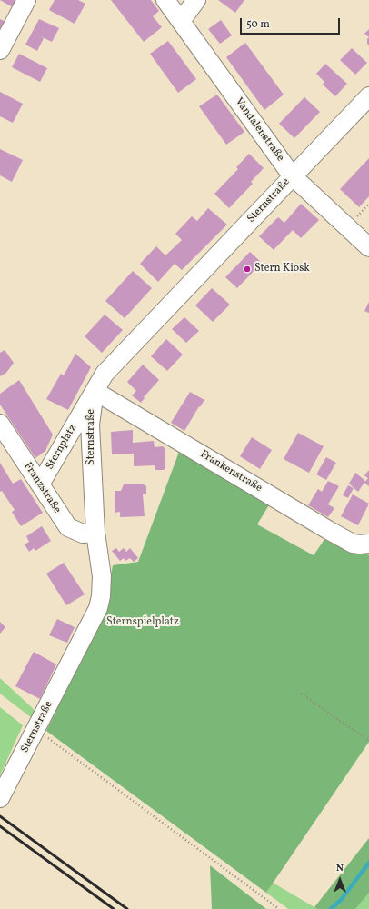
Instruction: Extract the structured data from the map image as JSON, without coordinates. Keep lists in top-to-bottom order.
{
  "streets": {
    "street": [
      "Vandalenstraße",
      "Sternstraße",
      "Sternplatz",
      "Frankenstraße",
      "Franzstraße"
    ]
  },
  "crossings": [
    ["Vandalenstraße", "Sternstraße"],
    ["Sternstraße", "Sternplatz"],
    ["Sternstraße", "Frankenstraße"],
    ["Sternstraße", "Franzstraße"],
    ["Sternplatz", "Frankenstraße"],
    ["Sternplatz", "Franzstraße"]
  ],
  "parks": ["Sternspielplatz"],
  "places": ["Stern Kiosk"],
  "scale_bar": "50 m",
  "north": "top"
}
